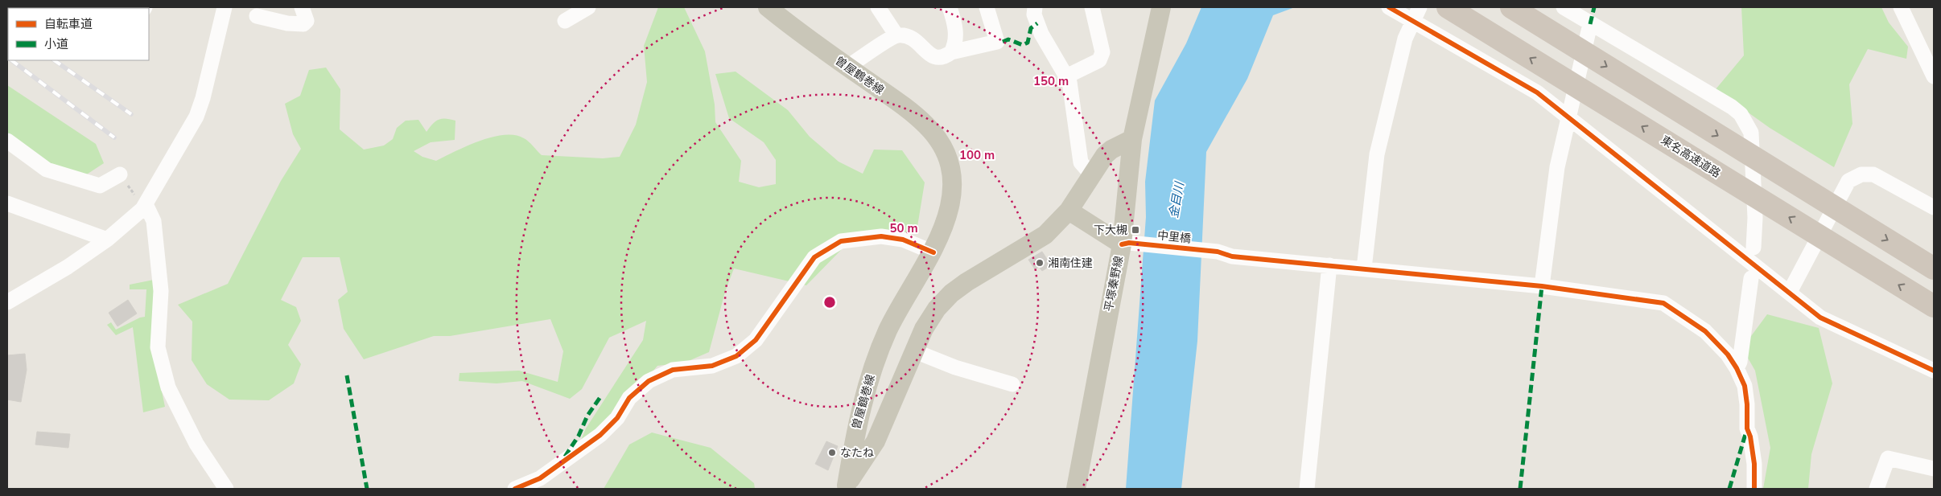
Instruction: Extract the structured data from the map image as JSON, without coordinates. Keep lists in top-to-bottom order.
{
  "streets": {
    "highway": ["東名高速道路"],
    "main road": ["曽屋鶴巻線", "平塚秦野線"],
    "street": ["中里橋"]
  },
  "crossings": [
    ["曽屋鶴巻線", "平塚秦野線"],
    ["中里橋", "平塚秦野線"]
  ],
  "water": ["金目川"],
  "places": {
    "transit": ["下大槻"],
    "other": ["湘南住建", "なたね"]
  },
  "legend": ["自転車道", "小道"],
  "rings": ["150 m", "100 m", "50 m"]
}
